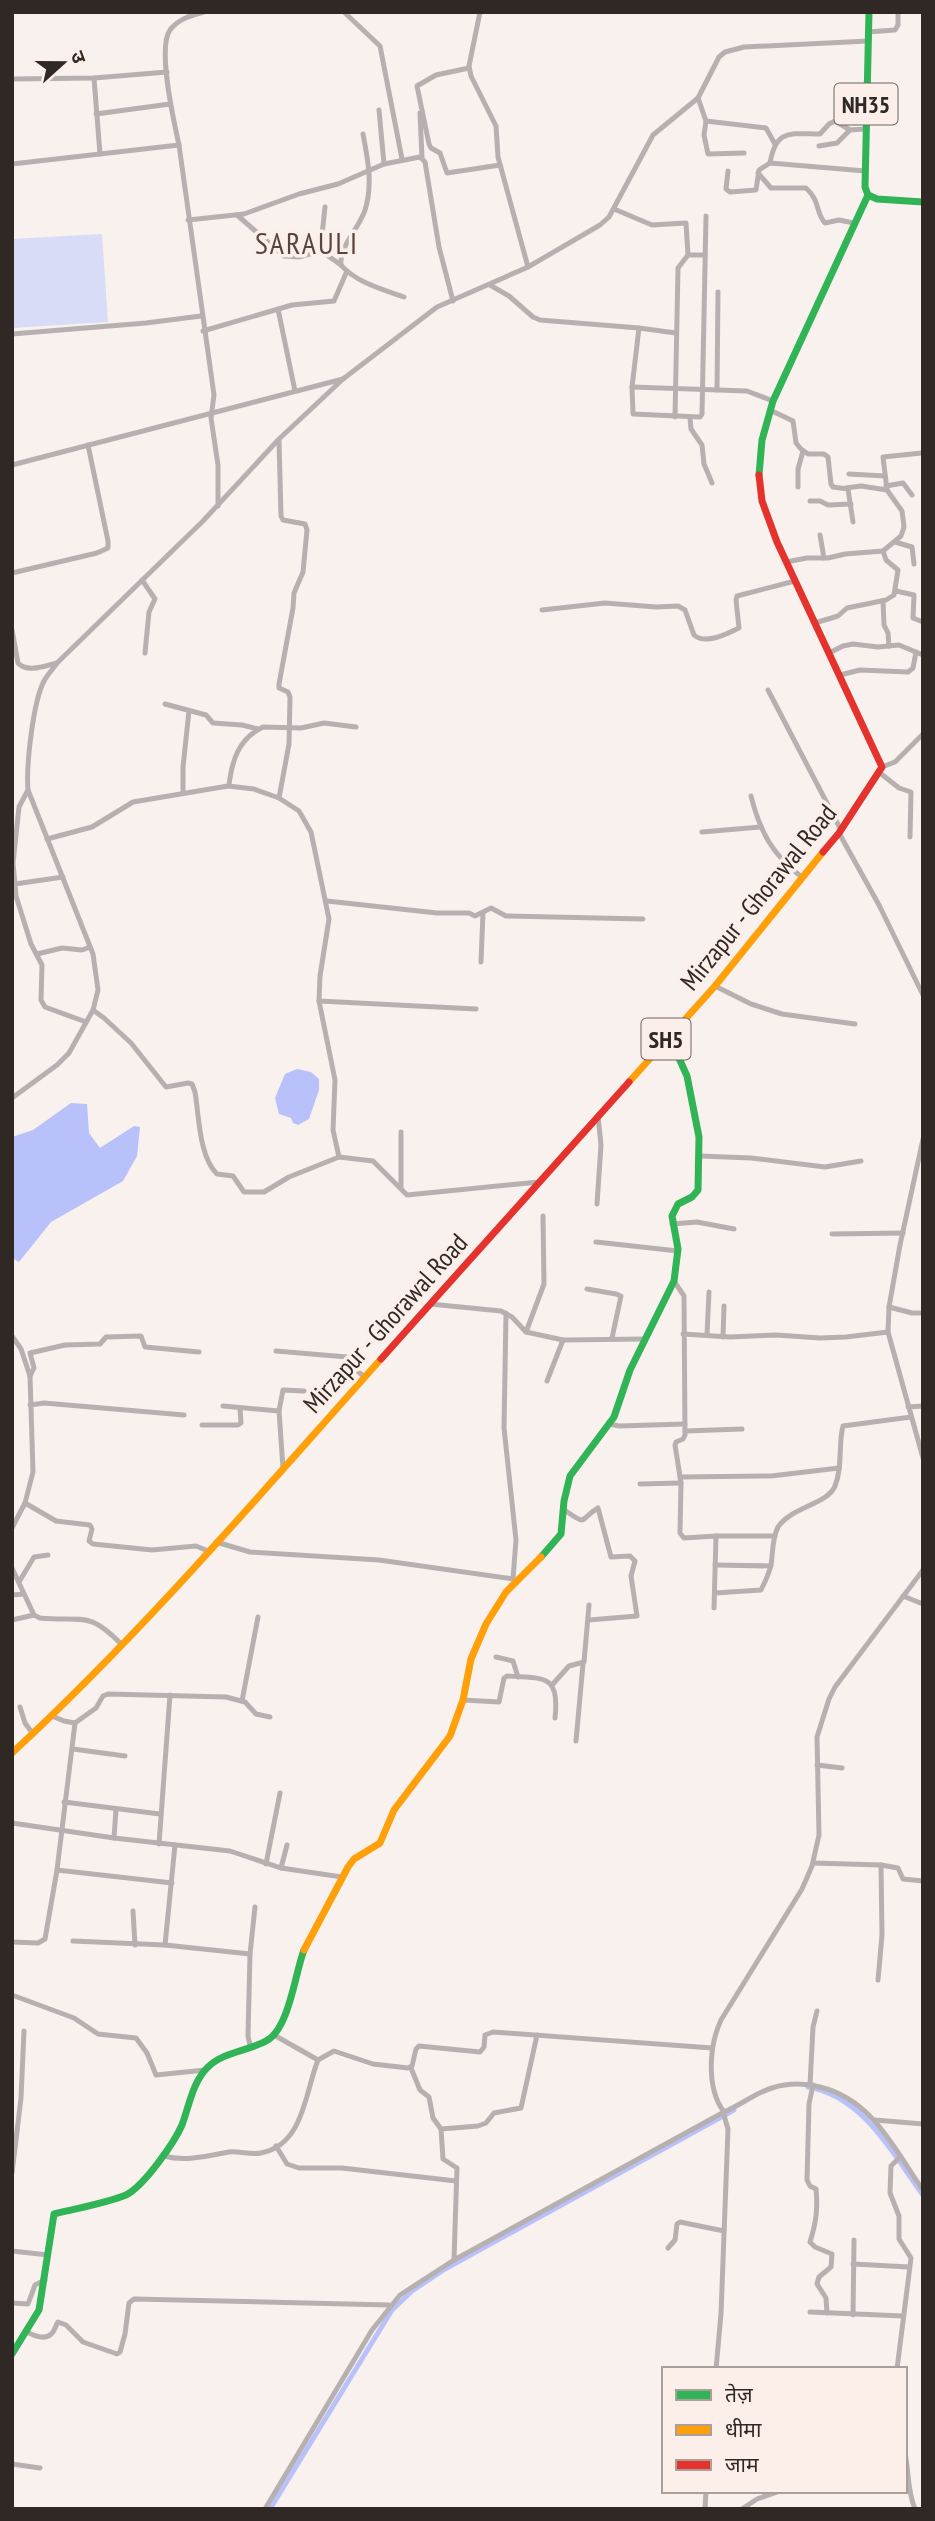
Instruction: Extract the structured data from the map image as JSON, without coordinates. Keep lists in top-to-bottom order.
{
  "streets": {
    "main road": ["NH35", "Mirzapur - Ghorawal Road", "SH5"]
  },
  "districts": ["SARAULI"],
  "legend": ["तेज़", "धीमा", "जाम"],
  "north": "right"
}
